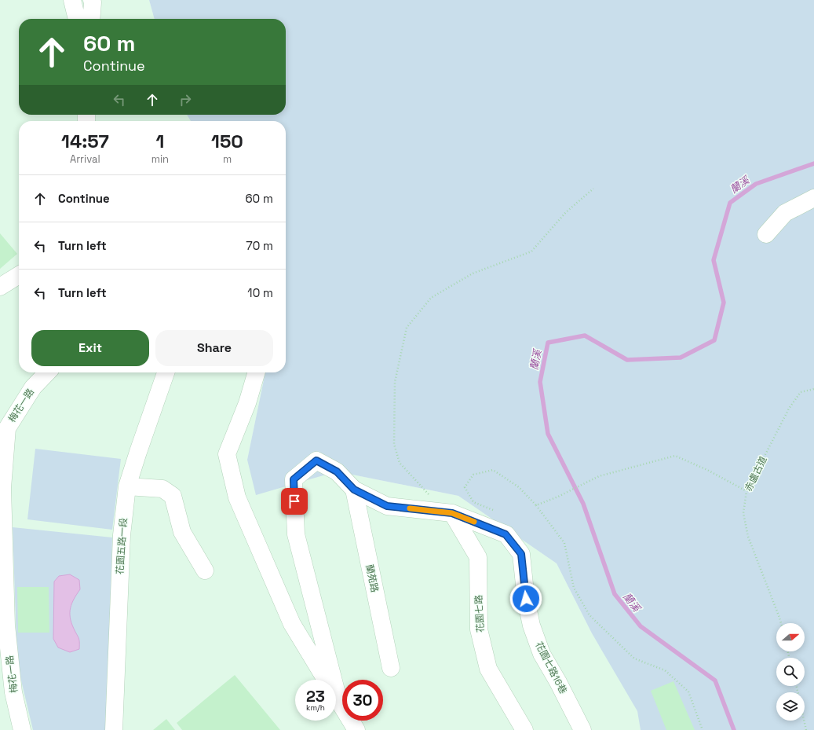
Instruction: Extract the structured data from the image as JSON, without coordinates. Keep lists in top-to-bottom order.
{
  "streets": {
    "street": [
      "梅花一路",
      "花園五路一段",
      "蘭苑路",
      "花園七路",
      "花園七路16巷"
    ],
    "path": ["赤盧古道"]
  },
  "crossings": [
    ["蘭苑路", "花園七路16巷"],
    ["花園七路", "花園七路16巷"]
  ],
  "water": ["蘭溪"],
  "north": "right",
  "page": {
    "turn": ["60 m", "Continue"],
    "eta": [
      "14:57",
      "Arrival",
      "1",
      "min",
      "150",
      "m"
    ],
    "list": [
      {
        "name": "Continue",
        "value": "60 m"
      },
      {
        "name": "Turn left",
        "value": "70 m"
      },
      {
        "name": "Turn left",
        "value": "10 m"
      }
    ],
    "buttons": ["Exit", "Share"],
    "speed": "23 km/h",
    "limit": "30"
  }
}
